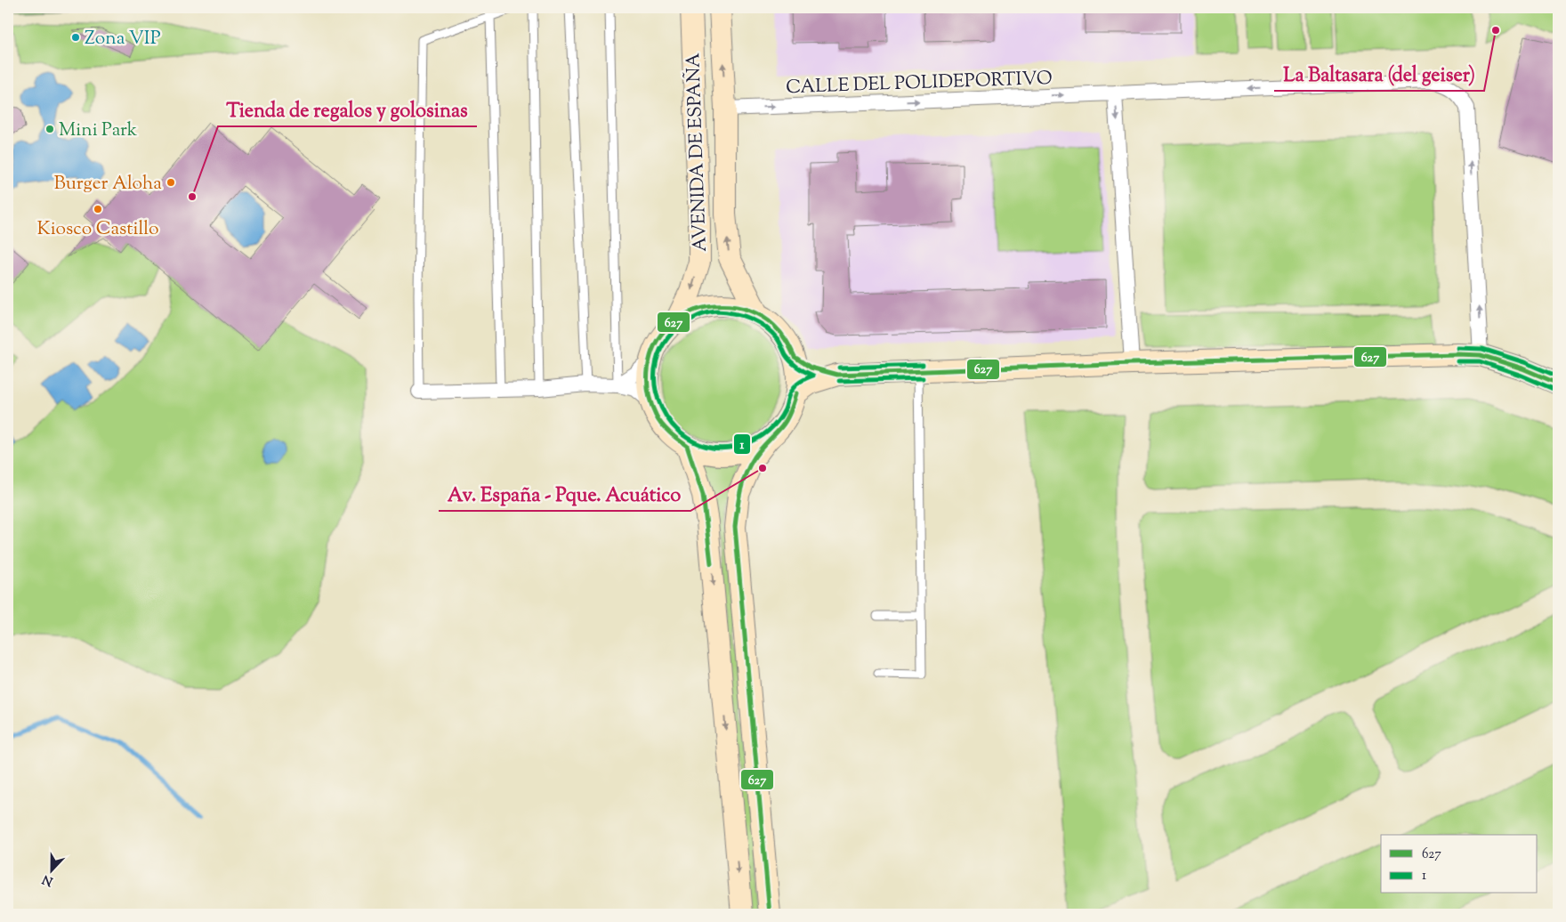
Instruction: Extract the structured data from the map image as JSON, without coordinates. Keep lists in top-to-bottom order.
{
  "streets": {
    "main road": ["AVENIDA DE ESPAÑA"],
    "street": ["CALLE DEL POLIDEPORTIVO"]
  },
  "crossings": [
    ["CALLE DEL POLIDEPORTIVO", "AVENIDA DE ESPAÑA"]
  ],
  "places": [
    "La Baltasara (del geiser)",
    "Zona VIP",
    "Mini Park",
    "Burger Aloha",
    "Tienda de regalos y golosinas",
    "Kiosco Castillo",
    "Av. España - Pque. Acuático"
  ],
  "lines": ["transit line 627", "transit line 1"],
  "legend": ["627", "1"],
  "north": "bottom"
}
